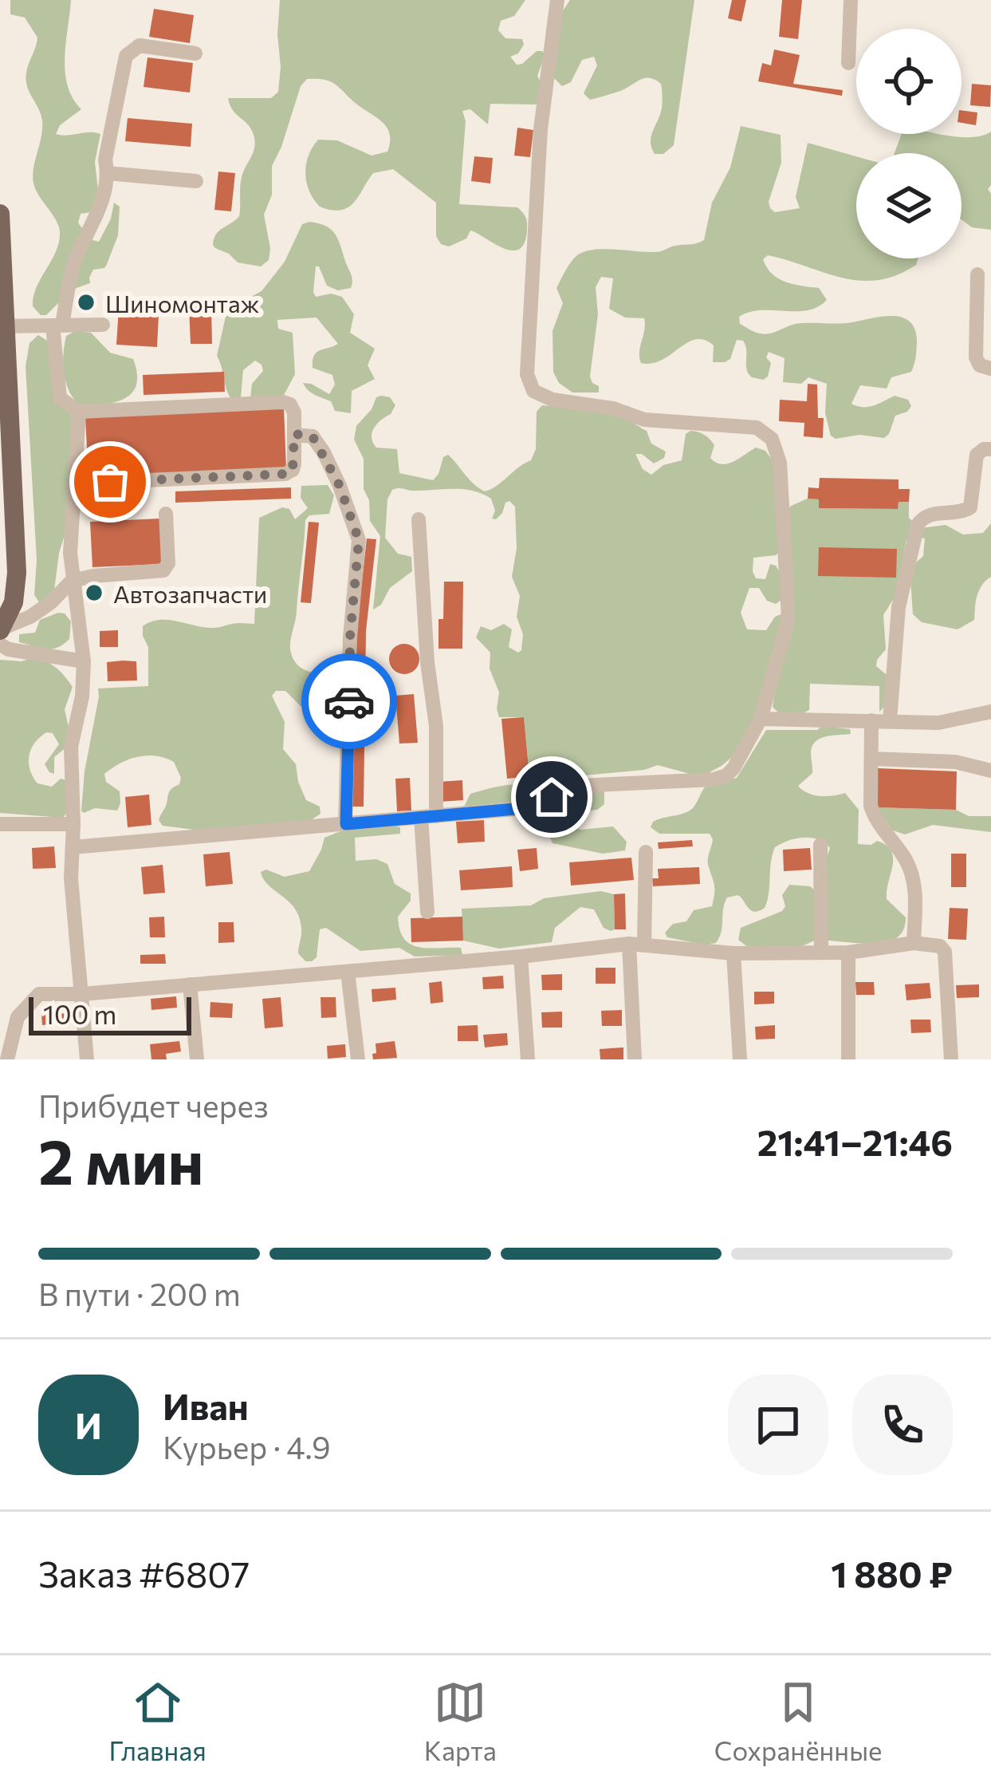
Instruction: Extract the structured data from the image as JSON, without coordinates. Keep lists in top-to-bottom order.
{
  "places": ["Шиномонтаж", "Автозапчасти"],
  "scale_bar": "100 m",
  "page": {
    "scale": "100 m",
    "heading": ["2 мин", "Прибудет через", "21:41–21:46"],
    "panel": [
      "Иван",
      "Курьер · 4.9",
      "Заказ #6807",
      "1 880 ₽"
    ],
    "bar": "В пути · 200 m",
    "round": "И",
    "tabs": ["Главная", "Карта", "Сохранённые"]
  }
}
